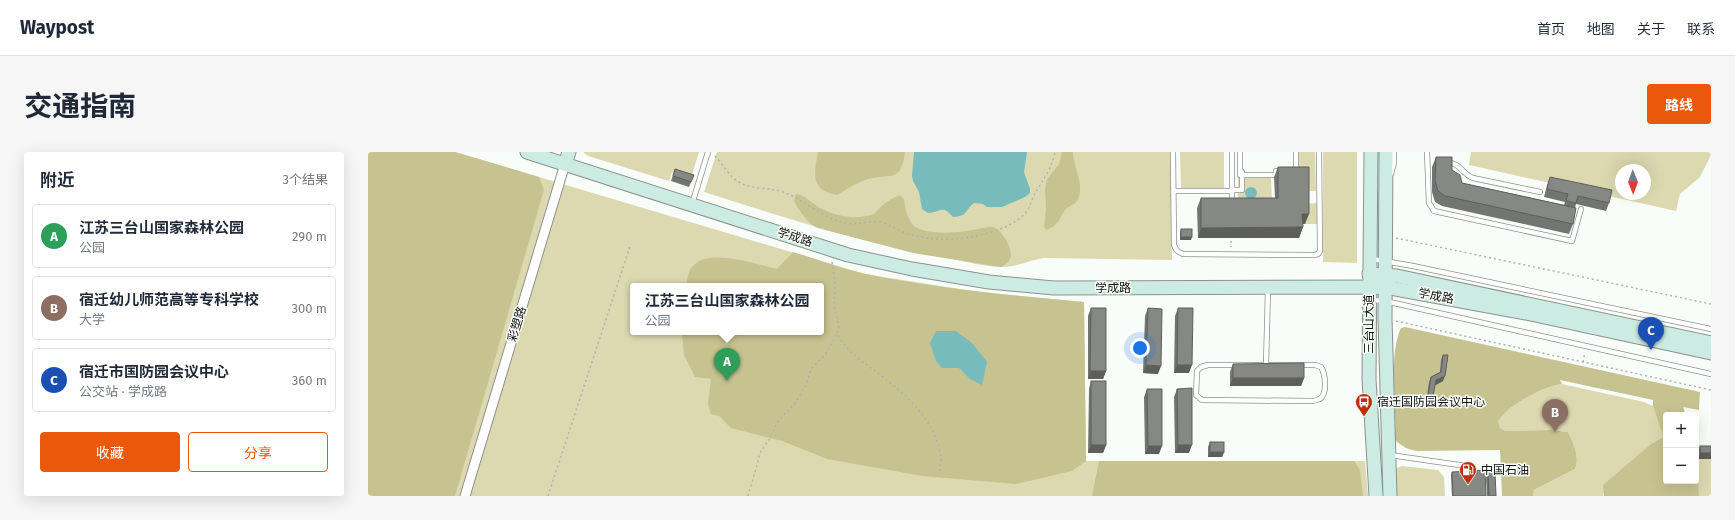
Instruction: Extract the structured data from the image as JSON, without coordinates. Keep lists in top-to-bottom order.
{
  "streets": {
    "main road": ["学成路", "三台山大道"],
    "street": ["彩塑路"]
  },
  "crossings": [
    ["学成路", "彩塑路"],
    ["学成路", "三台山大道"]
  ],
  "places": {
    "bus stop": ["宿迁国防园会议中心"],
    "fuel station": ["中国石油"]
  },
  "north": "bottom",
  "page": {
    "header": "Waypost",
    "nav": [
      "首页",
      "地图",
      "关于",
      "联系"
    ],
    "title": "交通指南",
    "buttons": [
      "路线",
      ["收藏", "分享"]
    ],
    "heading": ["附近", "3个结果"],
    "list": [
      {
        "mark": "A",
        "name": "江苏三台山国家森林公园",
        "note": "公园",
        "value": "290 m"
      },
      {
        "mark": "B",
        "name": "宿迁幼儿师范高等专科学校",
        "note": "大学",
        "value": "300 m"
      },
      {
        "mark": "C",
        "name": "宿迁市国防园会议中心",
        "note": "公交站 · 学成路",
        "value": "360 m"
      }
    ],
    "popup": ["江苏三台山国家森林公园", "公园"],
    "pins": ["C", "A", "B"],
    "map_buttons": ["+", "−"]
  }
}
